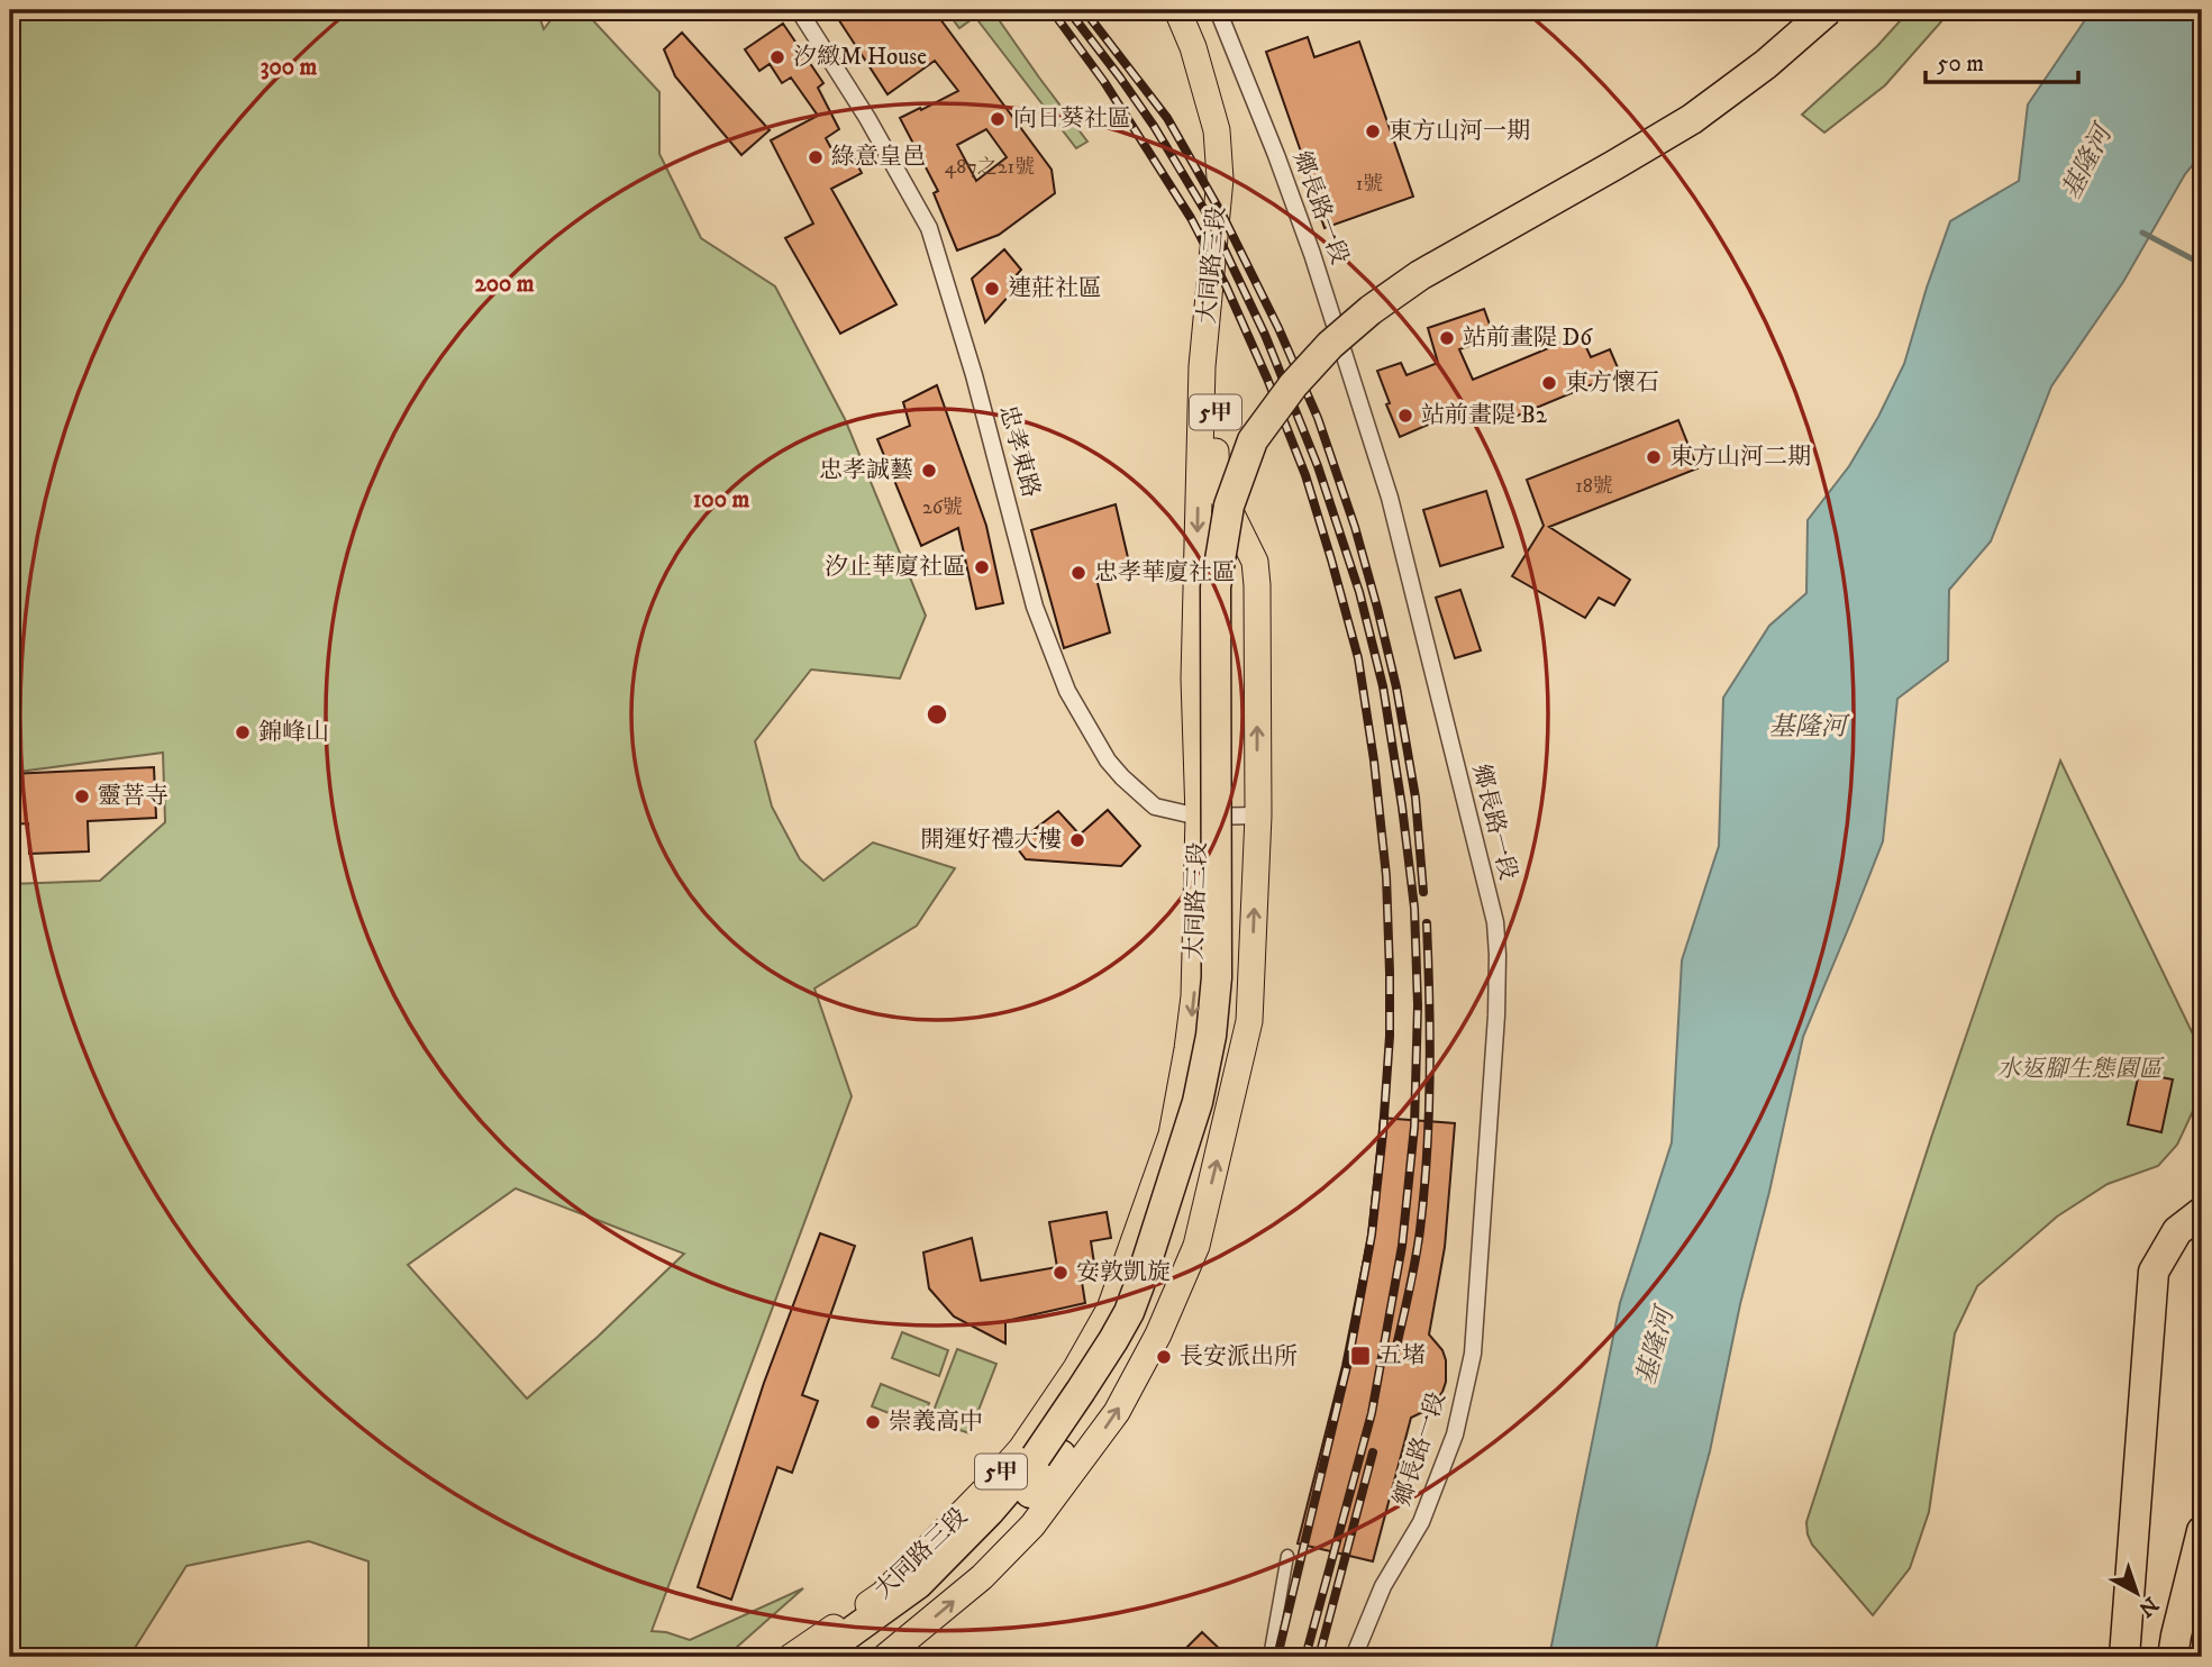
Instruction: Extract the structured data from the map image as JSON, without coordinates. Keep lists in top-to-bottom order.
{
  "streets": {
    "main road": ["大同路三段", "5甲"],
    "street": ["鄉長路一段", "忠孝東路"]
  },
  "crossings": [
    ["大同路三段", "忠孝東路"]
  ],
  "water": ["基隆河"],
  "parks": ["水返腳生態園區"],
  "places": {
    "other": [
      "汐緻M House",
      "向日葵社區",
      "東方山河一期",
      "綠意皇邑",
      "連莊社區",
      "站前畫隄 D6",
      "東方懷石",
      "站前畫隄 B2",
      "東方山河二期",
      "忠孝誠藝",
      "汐止華廈社區",
      "忠孝華廈社區",
      "錦峰山",
      "靈菩寺",
      "開運好禮大樓",
      "安敦凱旋",
      "長安派出所",
      "崇義高中"
    ],
    "transit": ["五堵"]
  },
  "house_numbers": [
    "487之21號",
    "1號",
    "18號",
    "26號"
  ],
  "scale_bar": "50 m",
  "north": "bottom right",
  "rings": ["300 m", "200 m", "100 m"]
}
